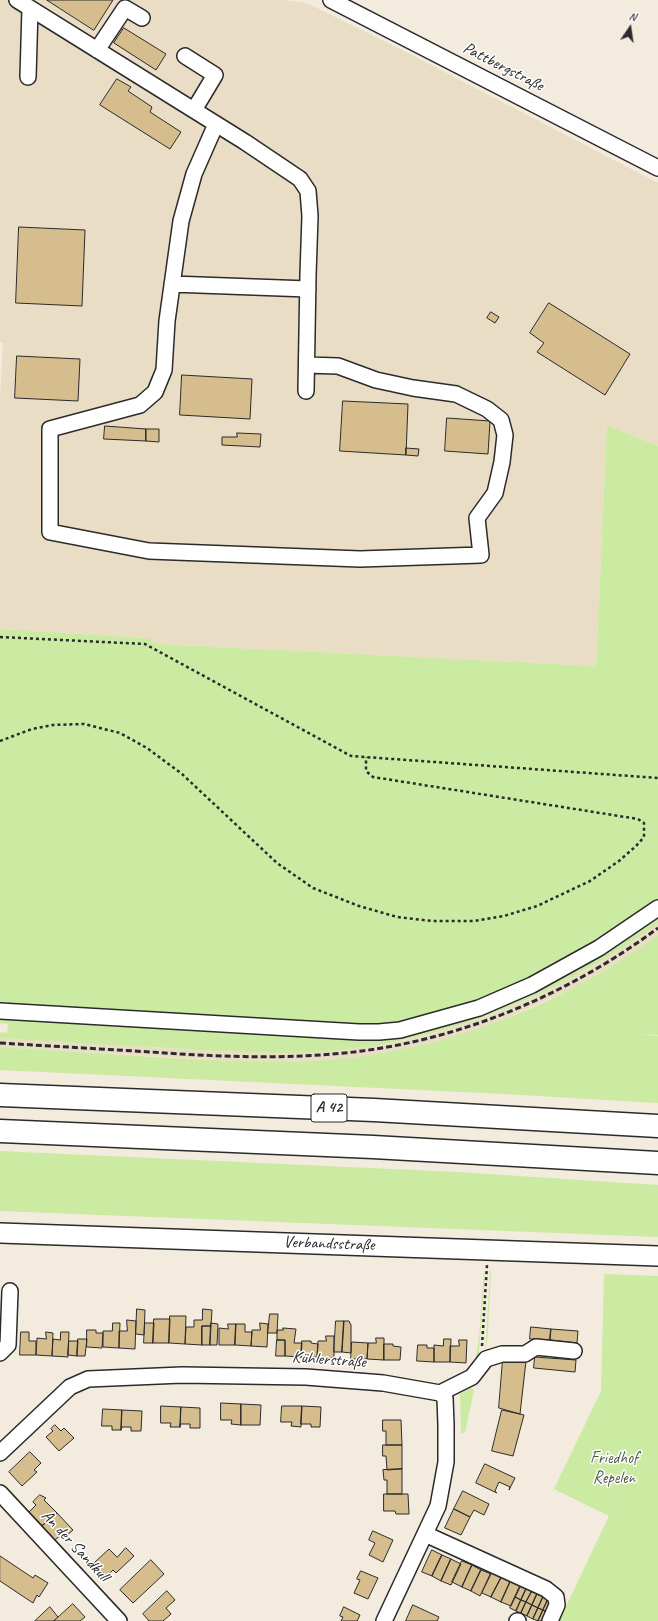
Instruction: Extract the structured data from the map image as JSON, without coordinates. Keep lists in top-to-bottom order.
{
  "streets": {
    "highway": ["A 42"],
    "main road": ["Verbandsstraße"],
    "street": ["Pattbergstraße", "Kühlerstraße", "An der Sandkull"]
  },
  "parks": ["Friedhof Repelen"],
  "north": "top"
}
